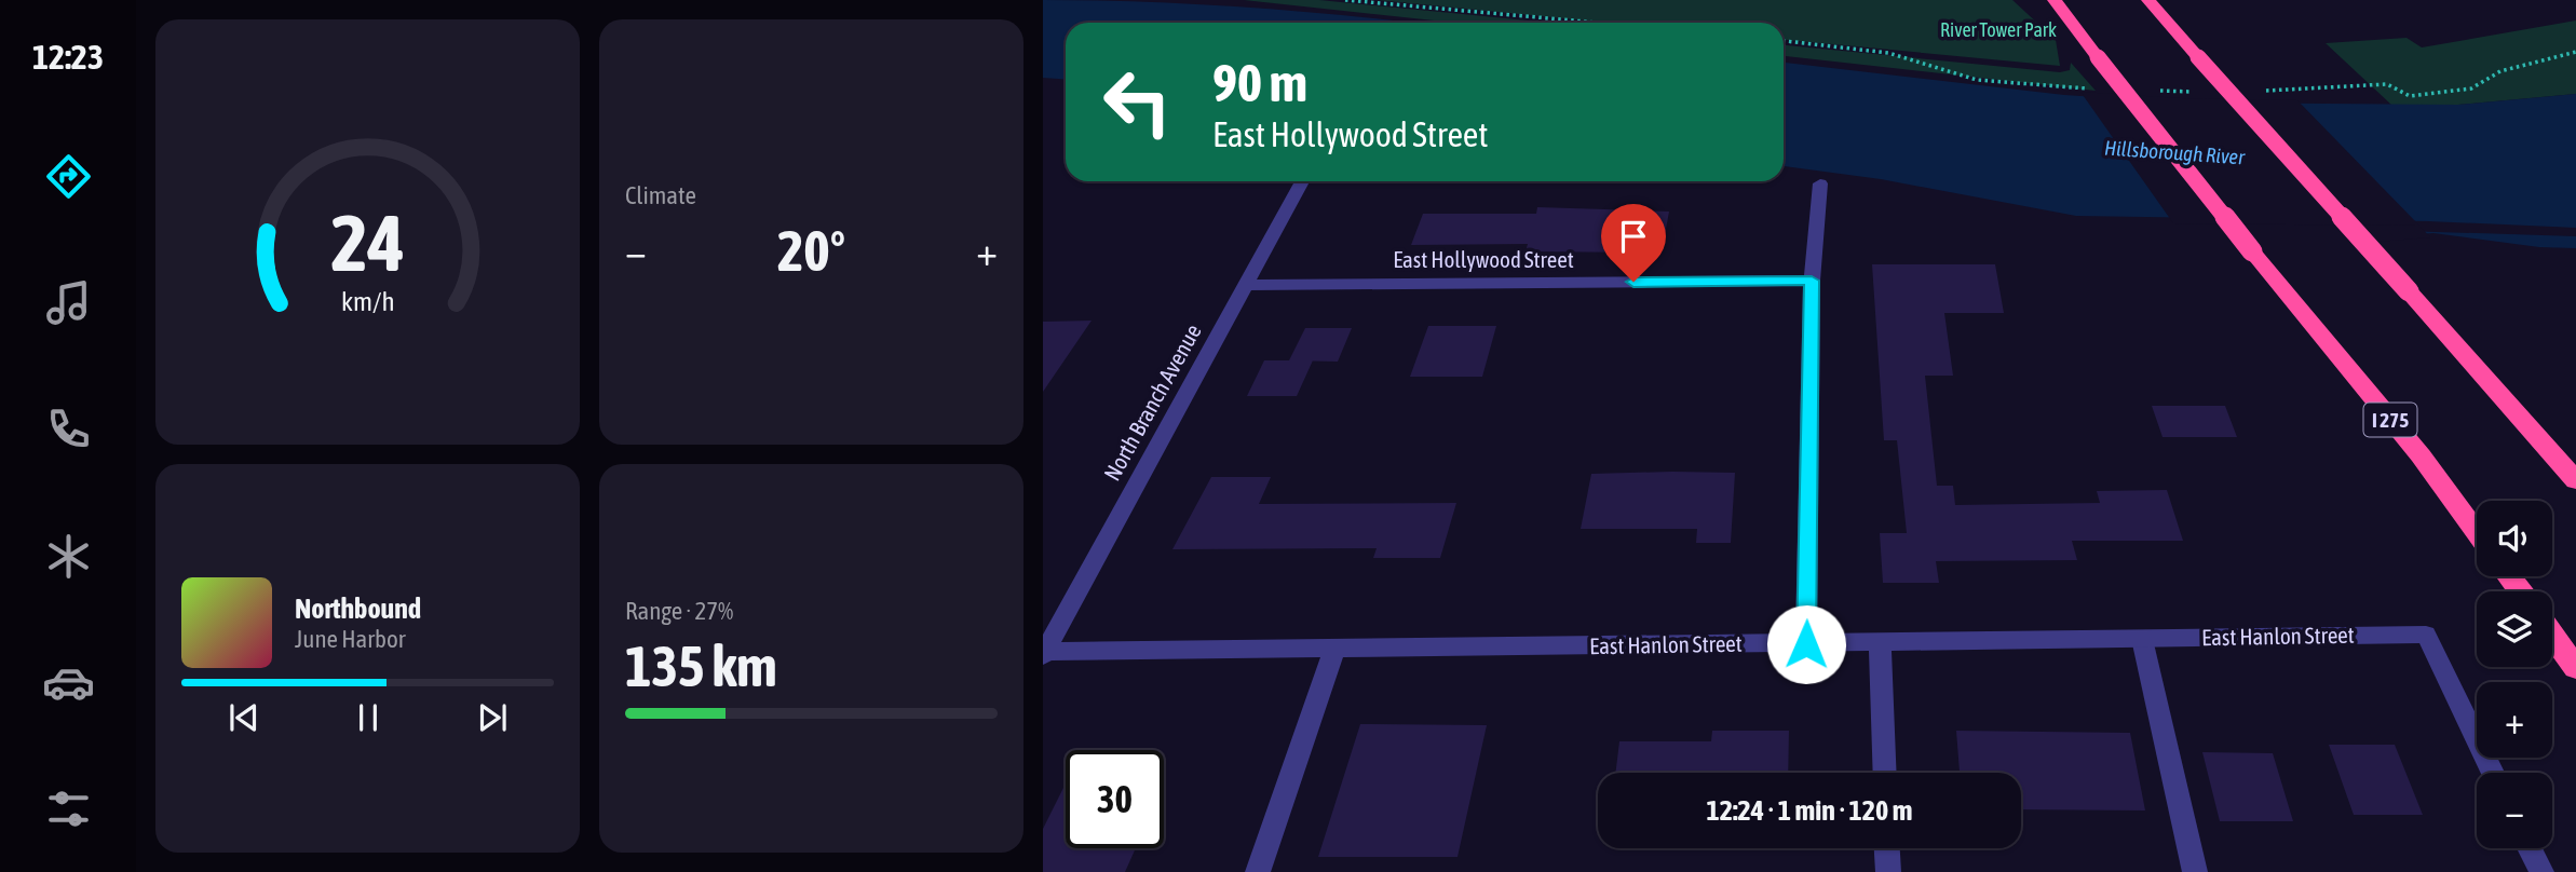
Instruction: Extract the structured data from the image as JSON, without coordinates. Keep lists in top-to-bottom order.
{
  "streets": {
    "highway": ["I 275"],
    "street": ["East Hollywood Street", "North Branch Avenue", "East Hanlon Street"]
  },
  "crossings": [
    ["East Hollywood Street", "North Branch Avenue"],
    ["North Branch Avenue", "East Hanlon Street"]
  ],
  "water": ["Hillsborough River"],
  "parks": ["River Tower Park"],
  "page": {
    "tabs": "12:23",
    "tile": [
      "Climate",
      ["Range · 27%", "135 km"]
    ],
    "turn": ["90 m", "East Hollywood Street"],
    "heat": ["−", "20°", "+"],
    "map_buttons": ["+", "−"],
    "song": ["Northbound", "June Harbor"],
    "limit": "30",
    "trip": "12:24 · 1 min · 120 m",
    "gauge": ["24", "km/h"]
  }
}
